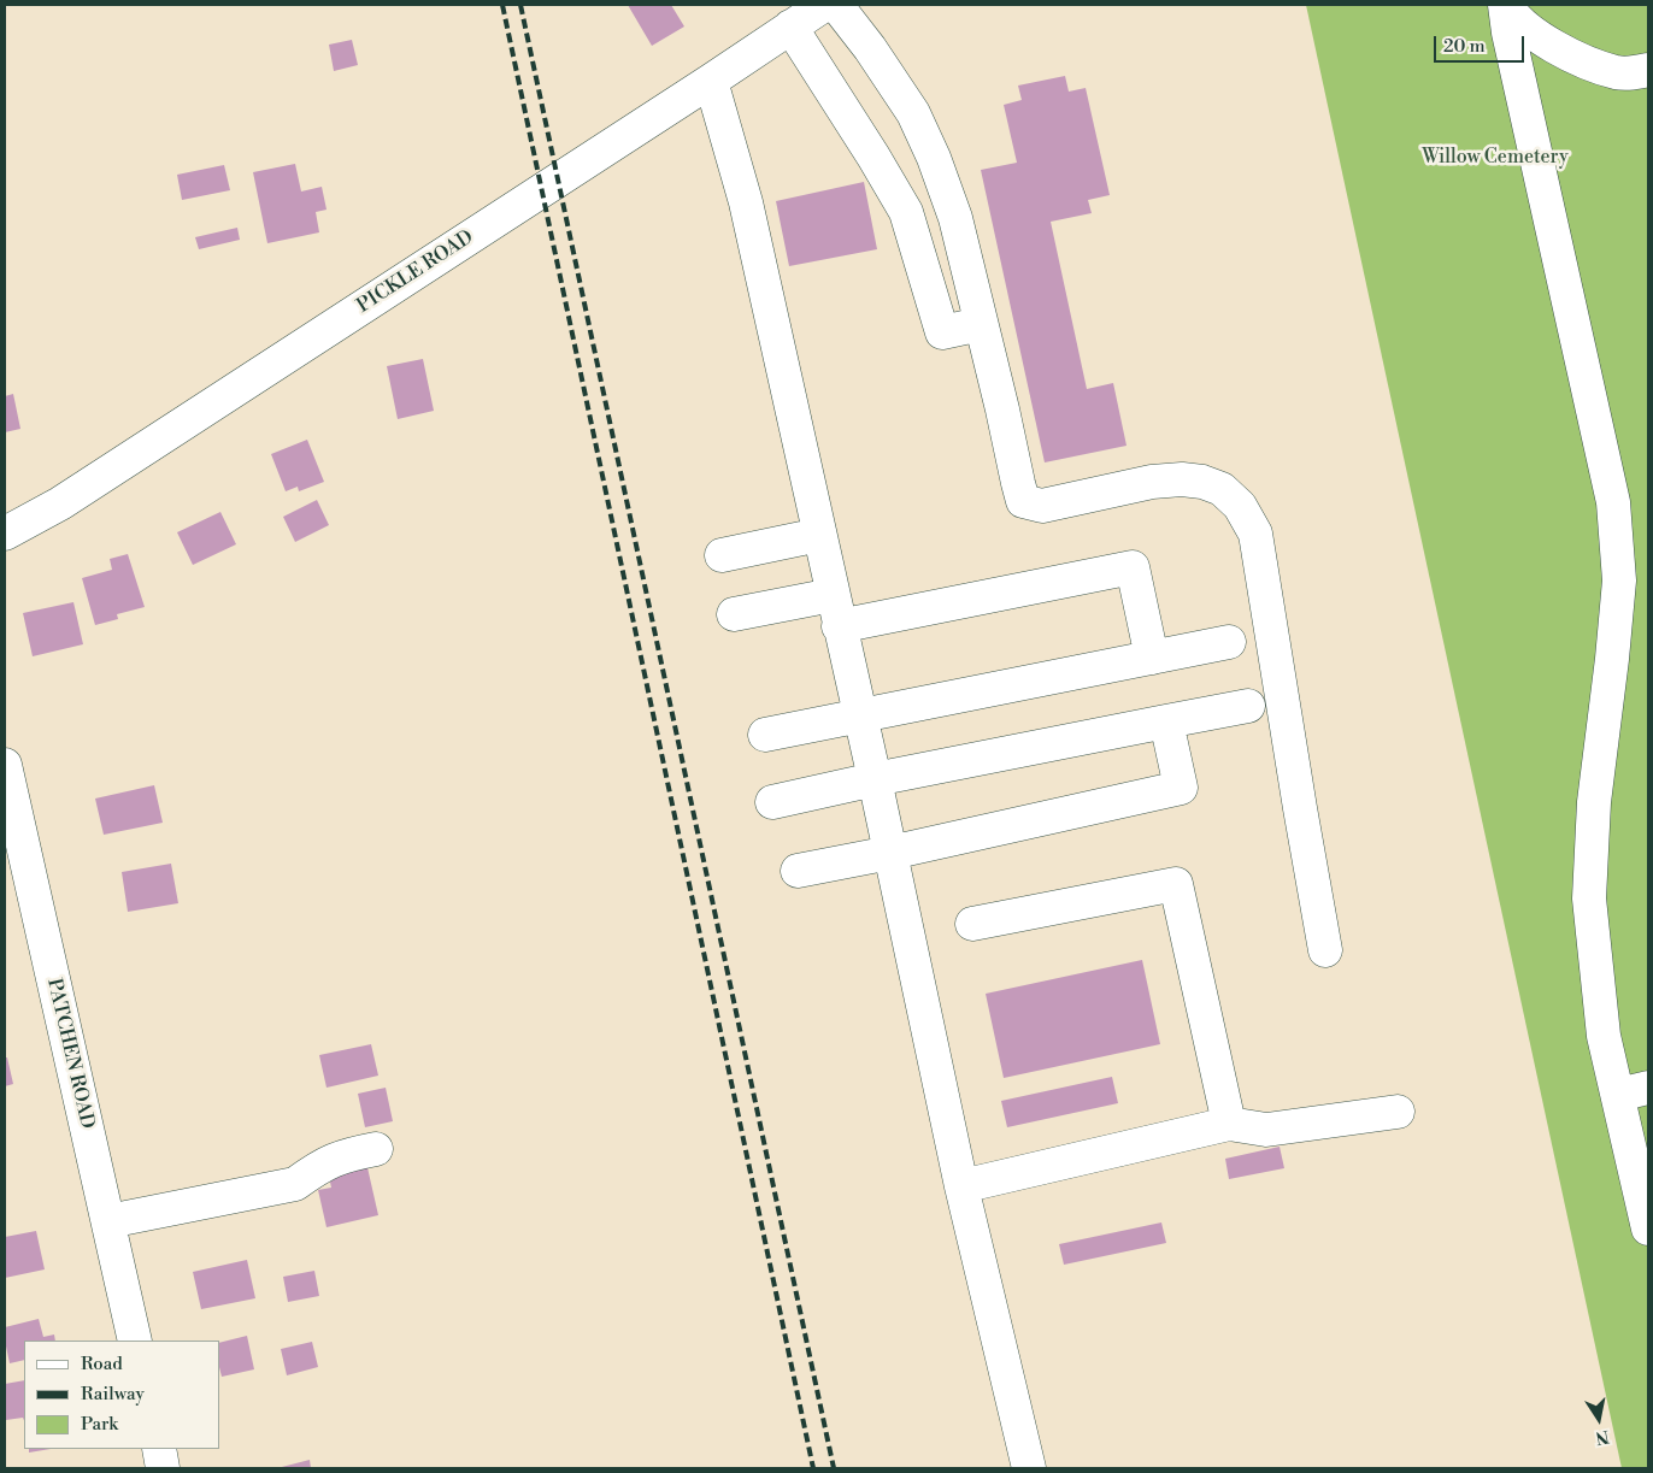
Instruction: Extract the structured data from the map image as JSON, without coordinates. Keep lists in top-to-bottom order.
{
  "streets": {
    "street": ["PICKLE ROAD", "PATCHEN ROAD"]
  },
  "parks": ["Willow Cemetery"],
  "legend": ["Road", "Railway", "Park"],
  "scale_bar": "20 m",
  "north": "bottom"
}
